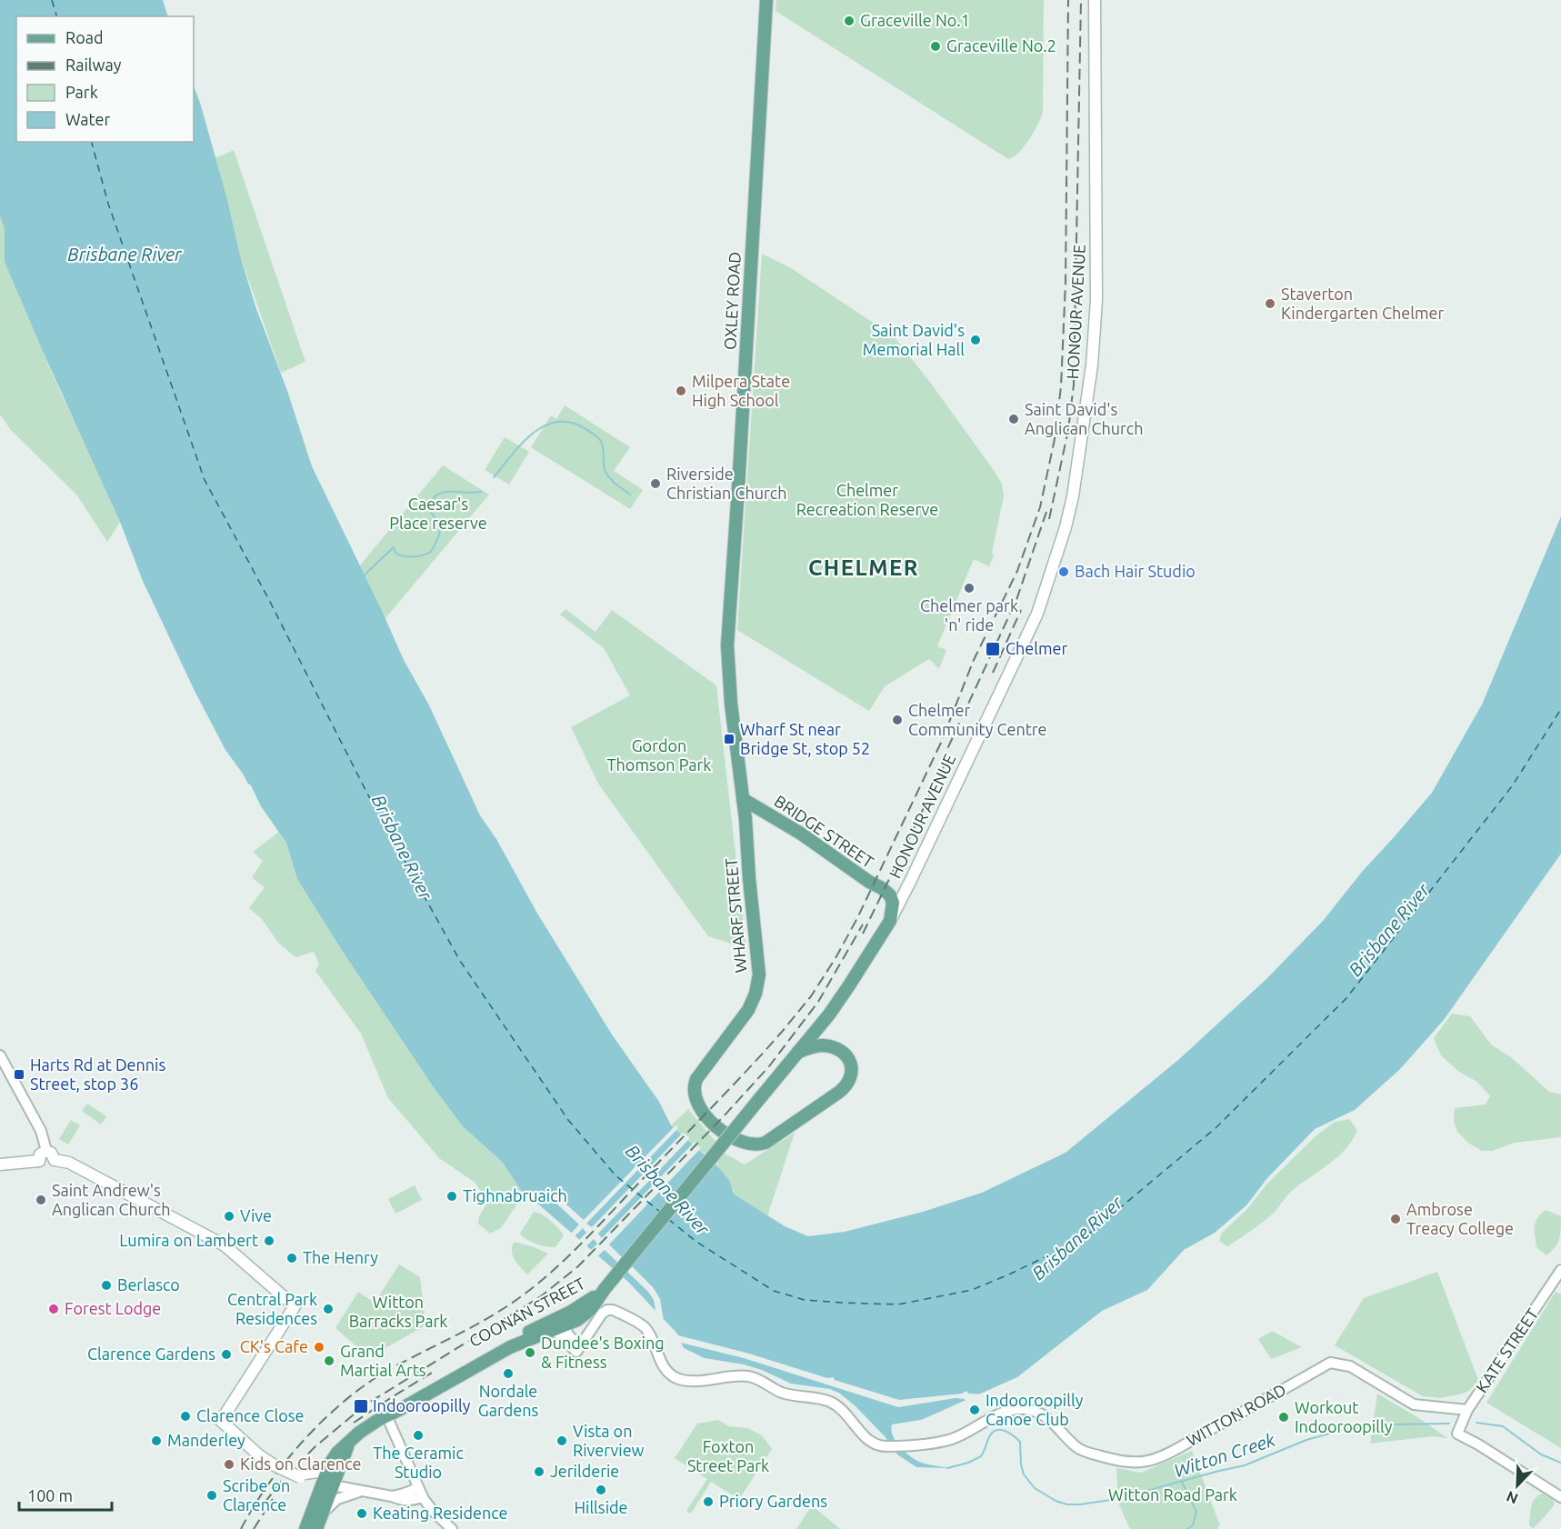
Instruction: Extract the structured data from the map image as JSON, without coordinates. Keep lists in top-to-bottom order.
{
  "streets": {
    "main road": [
      "OXLEY ROAD",
      "HONOUR AVENUE",
      "BRIDGE STREET",
      "WHARF STREET",
      "COONAN STREET"
    ],
    "street": ["KATE STREET", "WITTON ROAD"]
  },
  "crossings": [
    ["OXLEY ROAD", "WHARF STREET"],
    ["HONOUR AVENUE", "BRIDGE STREET"],
    ["HONOUR AVENUE", "WHARF STREET"],
    ["HONOUR AVENUE", "COONAN STREET"],
    ["BRIDGE STREET", "WHARF STREET"],
    ["COONAN STREET", "WITTON ROAD"],
    ["KATE STREET", "WITTON ROAD"]
  ],
  "districts": ["CHELMER"],
  "water": ["Brisbane River", "Witton Creek"],
  "parks": [
    "Chelmer Recreation Reserve",
    "Caesar's Place reserve",
    "Gordon Thomson Park",
    "Witton Barracks Park",
    "Foxton Street Park",
    "Witton Road Park"
  ],
  "places": {
    "other": [
      "Graceville No.1",
      "Graceville No.2",
      "Staverton Kindergarten Chelmer",
      "Saint David's Memorial Hall",
      "Milpera State High School",
      "Saint David's Anglican Church",
      "Riverside Christian Church",
      "Bach Hair Studio",
      "Chelmer park 'n' ride",
      "Chelmer Community Centre",
      "Tighnabruaich",
      "Saint Andrew's Anglican Church",
      "Vive",
      "Ambrose Treacy College",
      "Lumira on Lambert",
      "The Henry",
      "Berlasco",
      "Forest Lodge",
      "Central Park Residences",
      "CK's Cafe",
      "Dundee's Boxing & Fitness",
      "Clarence Gardens",
      "Grand Martial Arts",
      "Nordale Gardens",
      "Indooroopilly Canoe Club",
      "Clarence Close",
      "Workout Indooroopilly",
      "The Ceramic Studio",
      "Manderley",
      "Vista on Riverview",
      "Kids on Clarence",
      "Jerilderie",
      "Hillside",
      "Scribe on Clarence",
      "Priory Gardens",
      "Keating Residence"
    ],
    "transit": [
      "Chelmer",
      "Wharf St near Bridge St, stop 52",
      "Harts Rd at Dennis Street, stop 36",
      "Indooroopilly"
    ]
  },
  "legend": [
    "Road",
    "Railway",
    "Park",
    "Water"
  ],
  "scale_bar": "100 m",
  "north": "bottom left"
}
